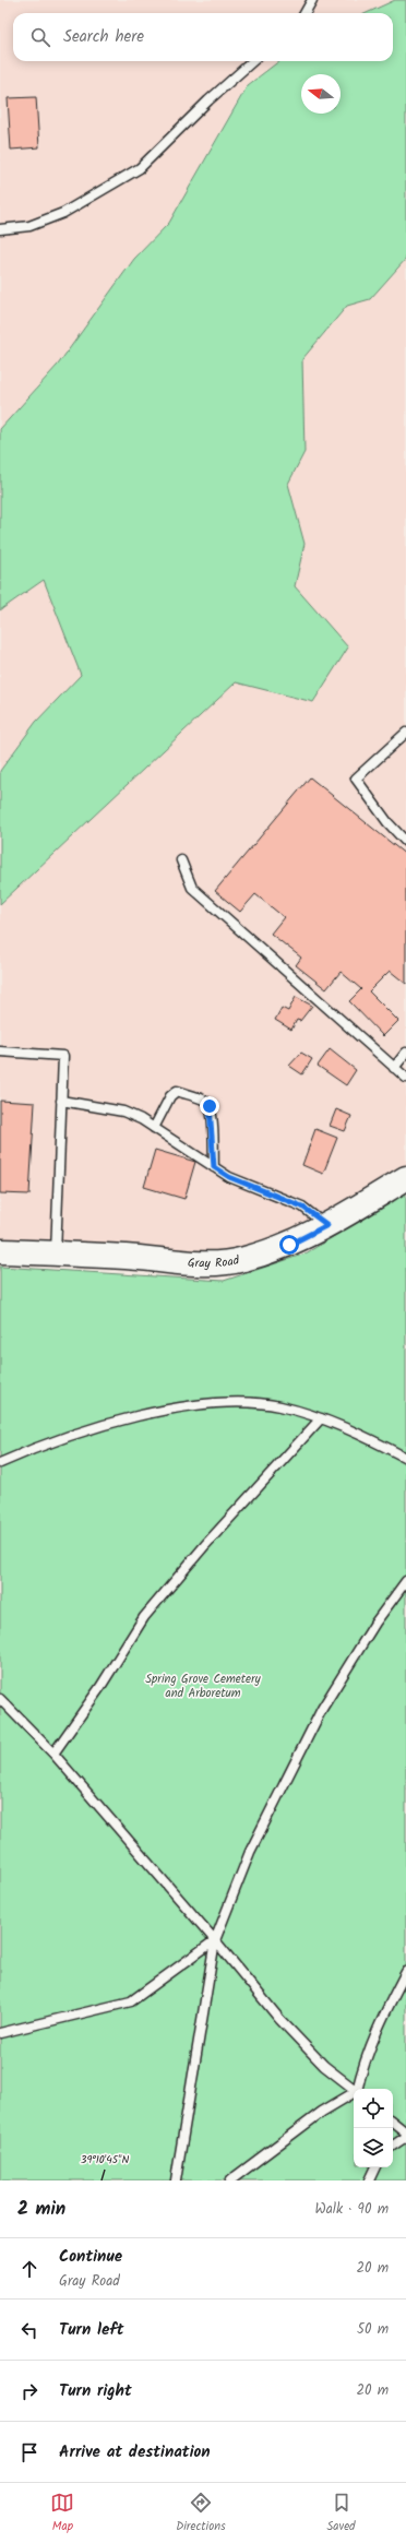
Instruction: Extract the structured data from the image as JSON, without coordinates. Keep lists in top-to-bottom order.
{
  "streets": {
    "street": ["Gray Road"]
  },
  "parks": ["Spring Grove Cemetery and Arboretum"],
  "north": "left",
  "page": {
    "search": "Search here",
    "heading": ["2 min", "Walk · 90 m"],
    "list": [
      ["Continue", "Gray Road", "20 m"],
      ["Turn left", "50 m"],
      ["Turn right", "20 m"],
      "Arrive at destination"
    ],
    "nav": ["Map", "Directions", "Saved"]
  },
  "coordinates": ["39°10'45\"N"]
}
